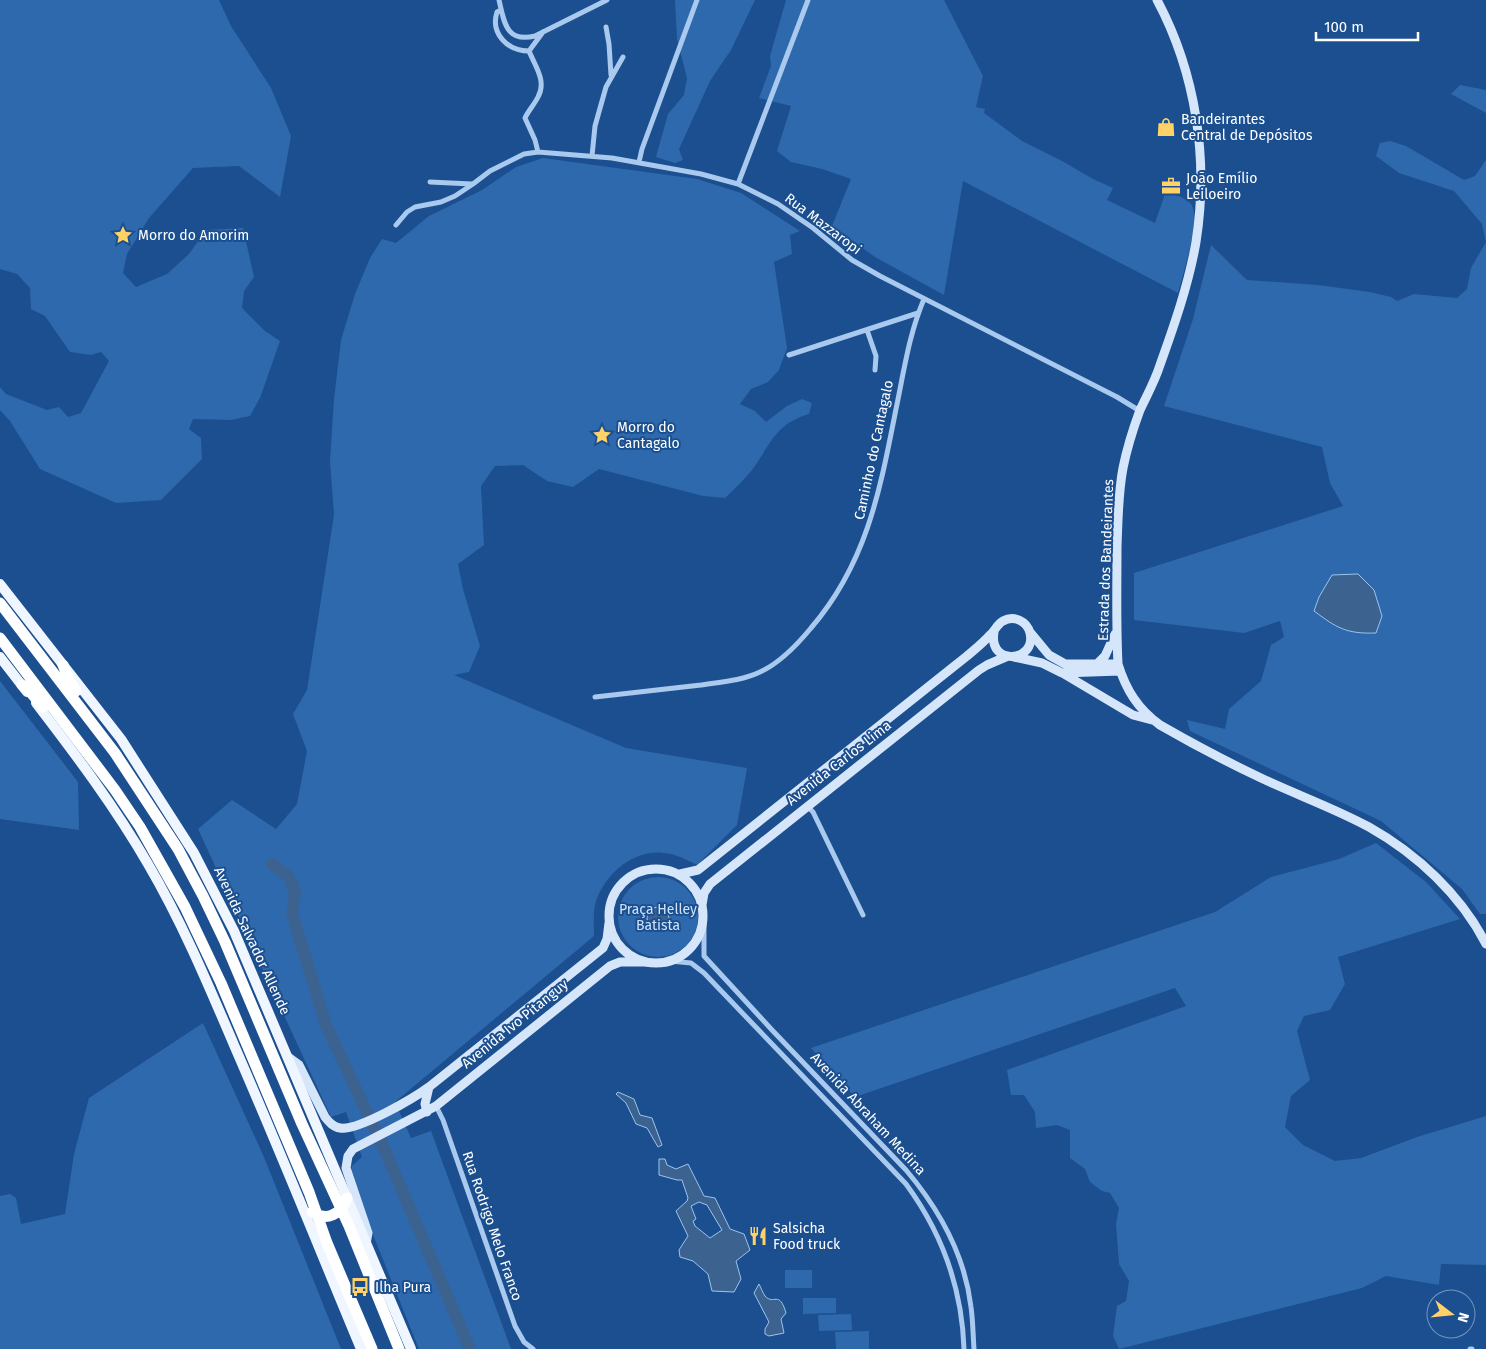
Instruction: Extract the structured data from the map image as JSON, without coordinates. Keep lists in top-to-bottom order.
{
  "streets": {
    "highway": ["Avenida Salvador Allende"],
    "street": [
      "Rua Mazzaropi",
      "Caminho do Cantagalo",
      "Estrada dos Bandeirantes",
      "Avenida Carlos Lima",
      "Avenida Ivo Pitanguy",
      "Avenida Abraham Medina",
      "Rua Rodrigo Melo Franco"
    ]
  },
  "crossings": [
    ["Rua Mazzaropi", "Caminho do Cantagalo"],
    ["Rua Mazzaropi", "Estrada dos Bandeirantes"],
    ["Estrada dos Bandeirantes", "Avenida Carlos Lima"],
    ["Avenida Carlos Lima", "Avenida Ivo Pitanguy"],
    ["Avenida Carlos Lima", "Avenida Abraham Medina"],
    ["Avenida Salvador Allende", "Avenida Ivo Pitanguy"],
    ["Avenida Ivo Pitanguy", "Avenida Abraham Medina"],
    ["Avenida Ivo Pitanguy", "Rua Rodrigo Melo Franco"]
  ],
  "parks": ["Praça Helley Batista"],
  "places": {
    "shop": ["Bandeirantes Central de Depósitos"],
    "office": ["João Emílio Leiloeiro"],
    "place": ["Morro do Amorim", "Morro do Cantagalo"],
    "restaurant": ["Salsicha Food truck"],
    "bus stop": ["Ilha Pura"]
  },
  "scale_bar": "100 m",
  "north": "right"
}
